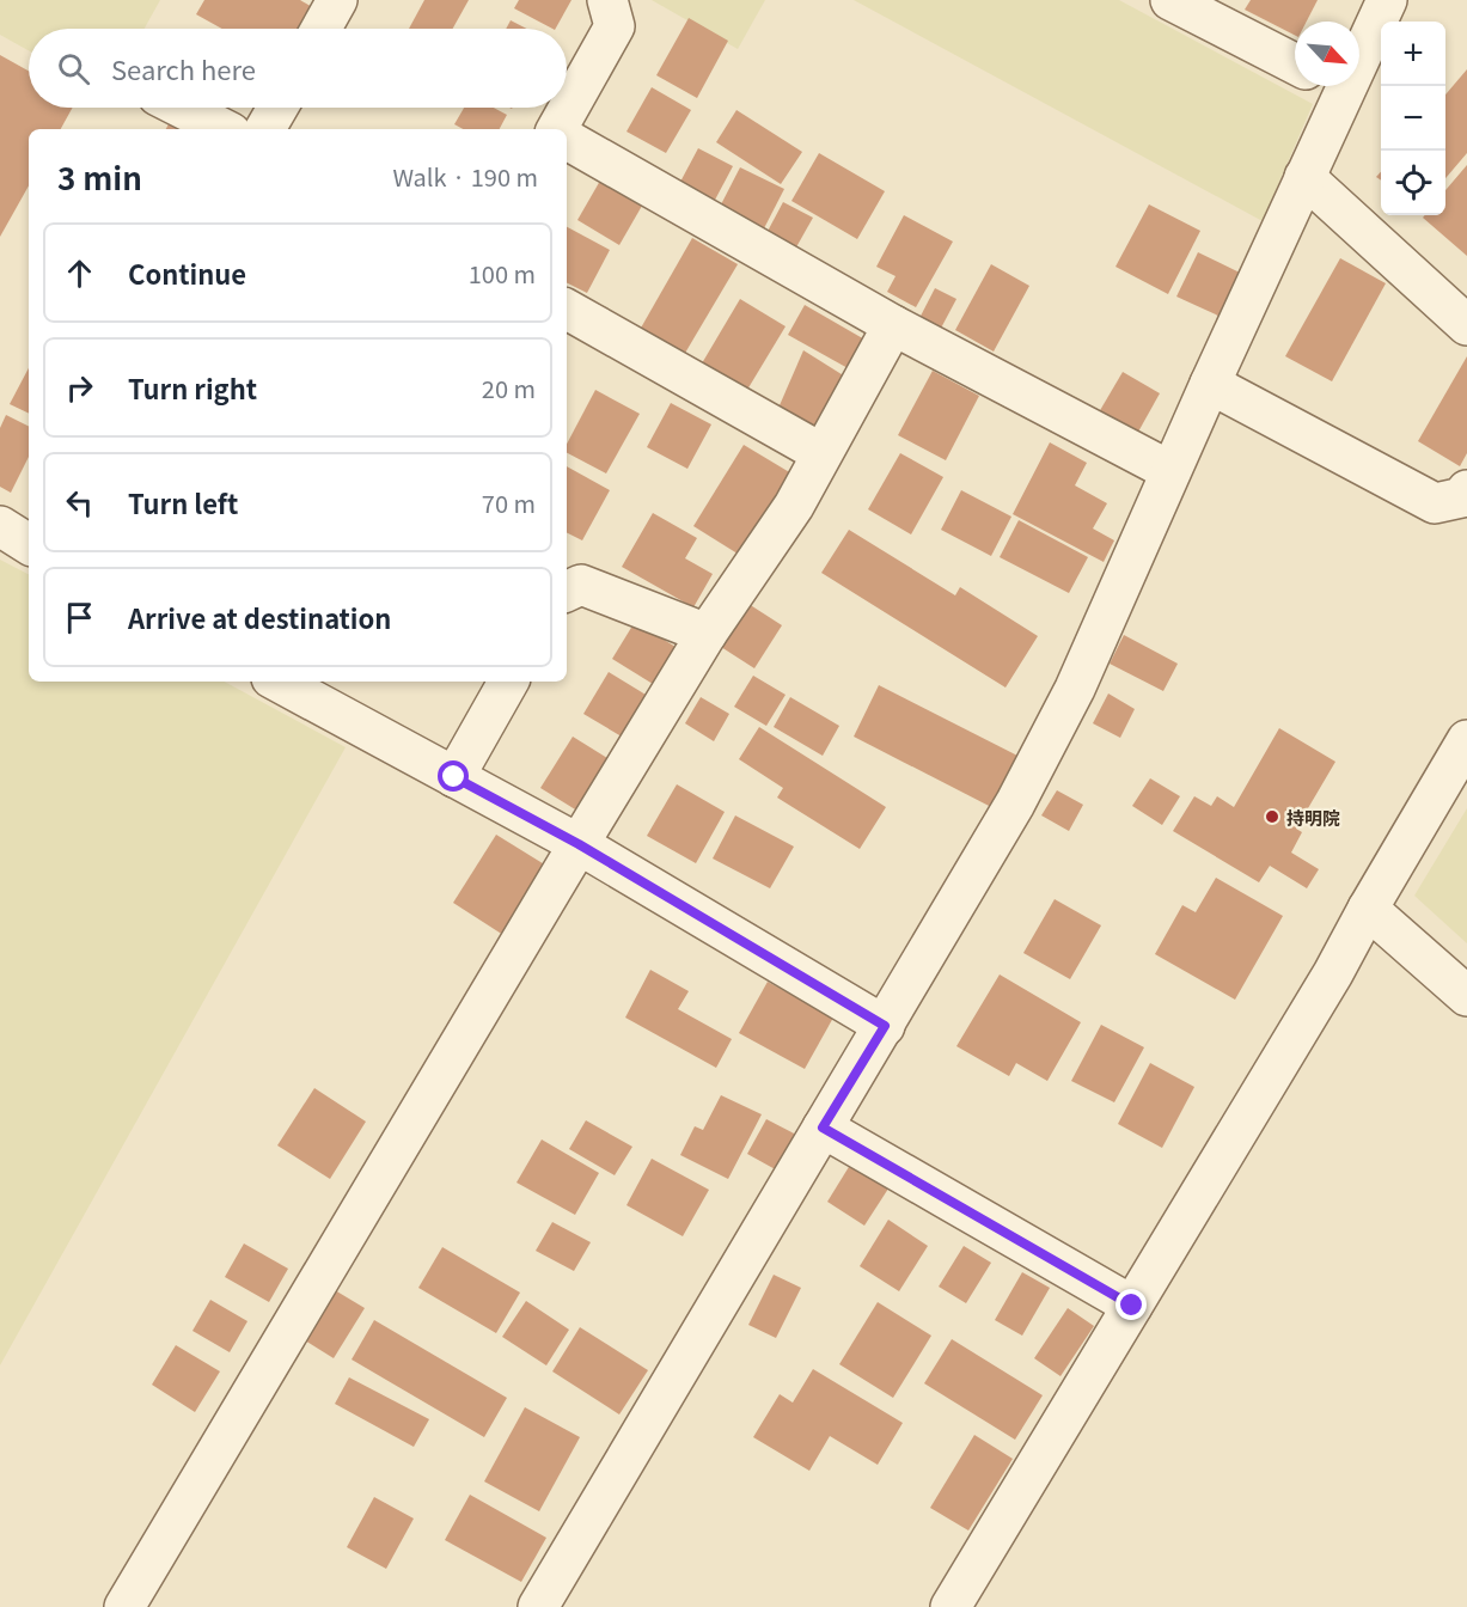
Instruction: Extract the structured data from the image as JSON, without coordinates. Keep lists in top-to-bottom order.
{
  "places": ["持明院"],
  "north": "bottom right",
  "page": {
    "map_buttons": ["+", "−"],
    "search": "Search here",
    "heading": ["3 min", "Walk · 190 m"],
    "list": [
      ["Continue", "100 m"],
      ["Turn right", "20 m"],
      ["Turn left", "70 m"],
      "Arrive at destination"
    ]
  }
}
